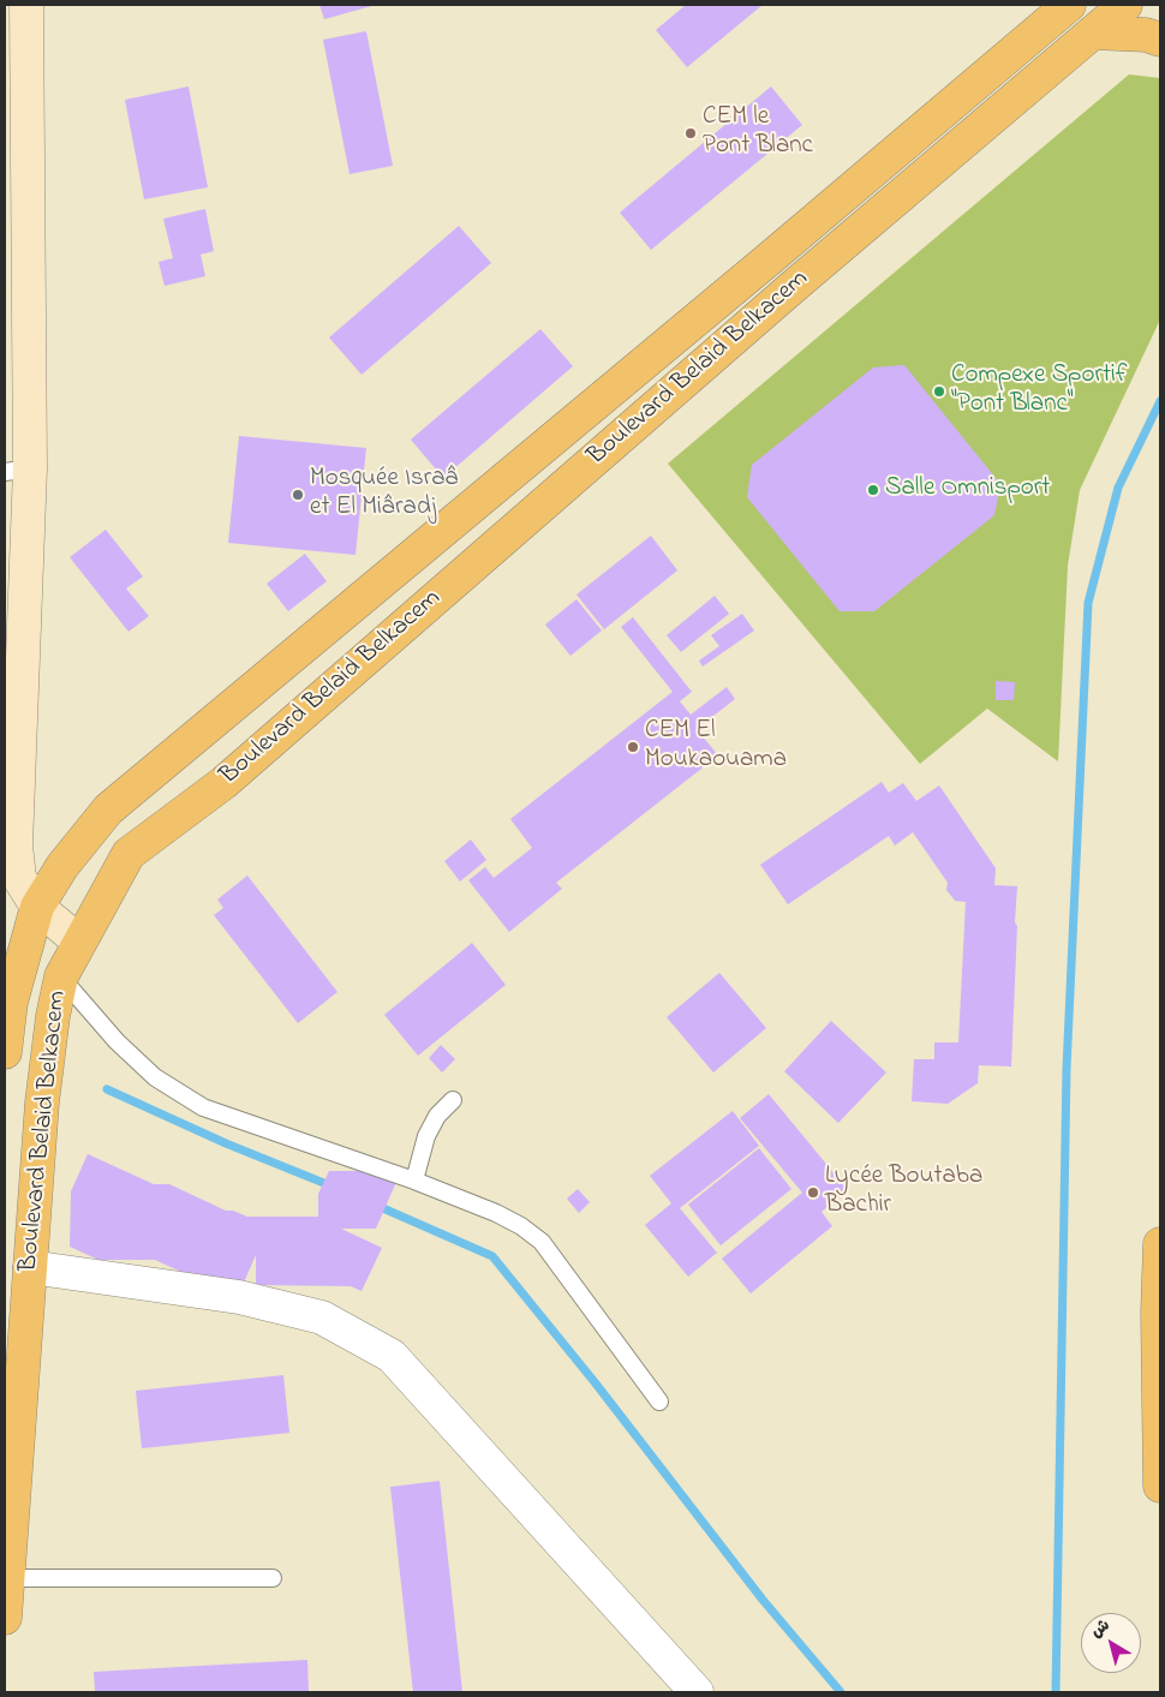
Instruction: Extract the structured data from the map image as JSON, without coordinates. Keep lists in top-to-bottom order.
{
  "streets": {
    "main road": ["Boulevard Belaid Belkacem"]
  },
  "places": [
    "CEM le Pont Blanc",
    "Compexe Sportif \"Pont Blanc\"",
    "Salle Omnisport",
    "Mosquée Israâ et El Miâradj",
    "CEM El Moukaouama",
    "Lycée Boutaba Bachir"
  ],
  "north": "top left"
}
